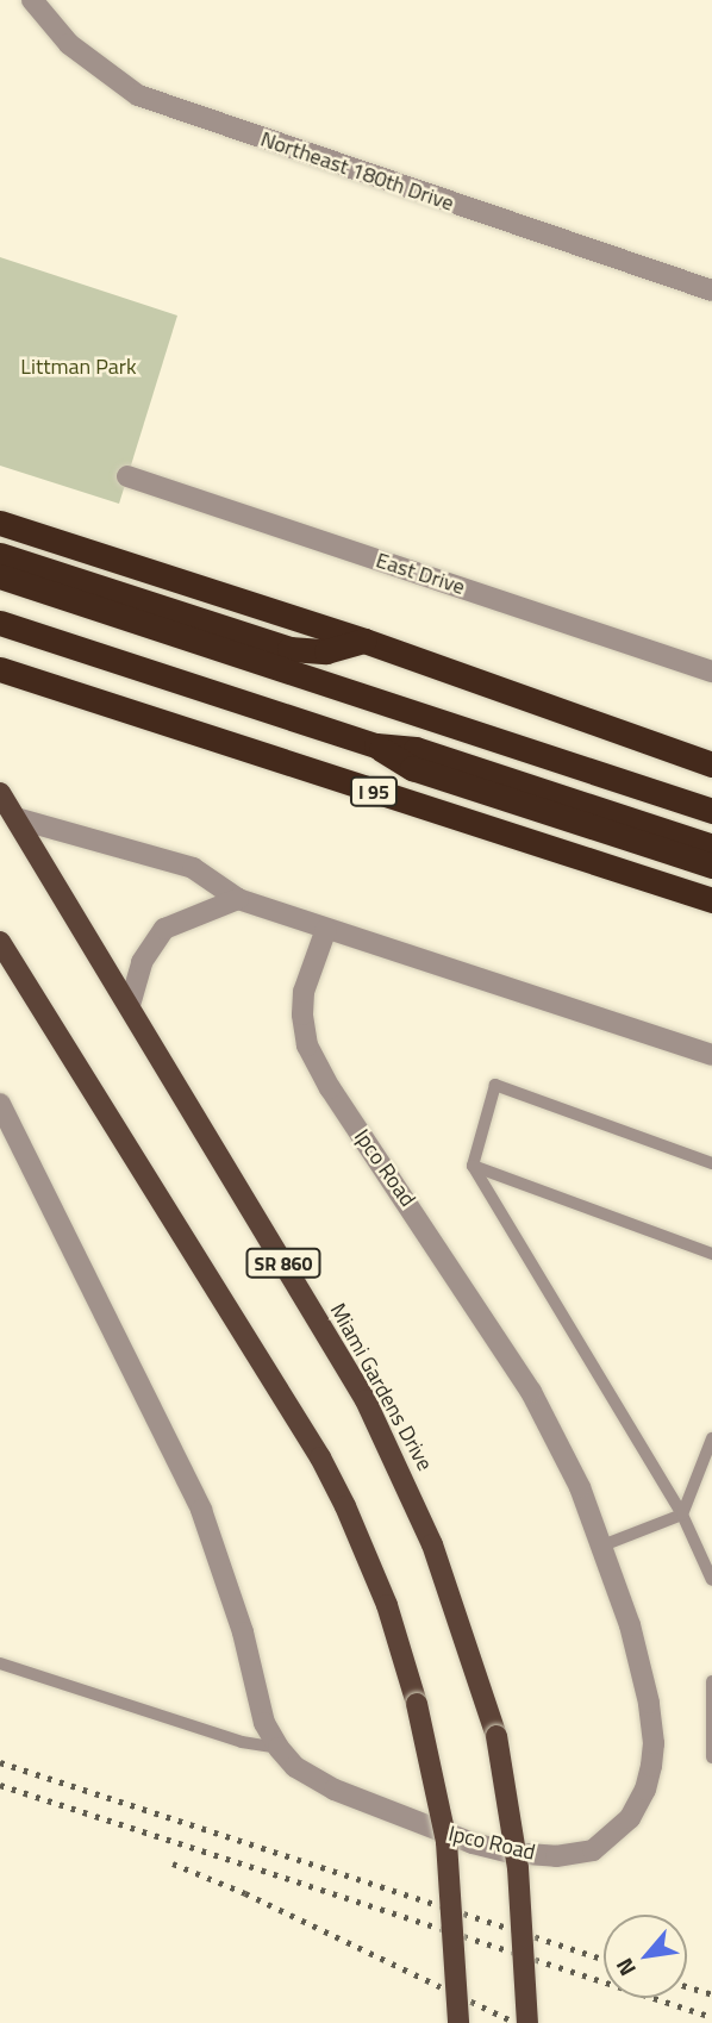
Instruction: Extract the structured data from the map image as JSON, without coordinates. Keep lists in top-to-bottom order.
{
  "streets": {
    "highway": ["I 95"],
    "main road": ["SR 860", "Miami Gardens Drive"],
    "street": ["Northeast 180th Drive", "East Drive", "Ipco Road"]
  },
  "parks": ["Littman Park"],
  "north": "bottom left"
}
